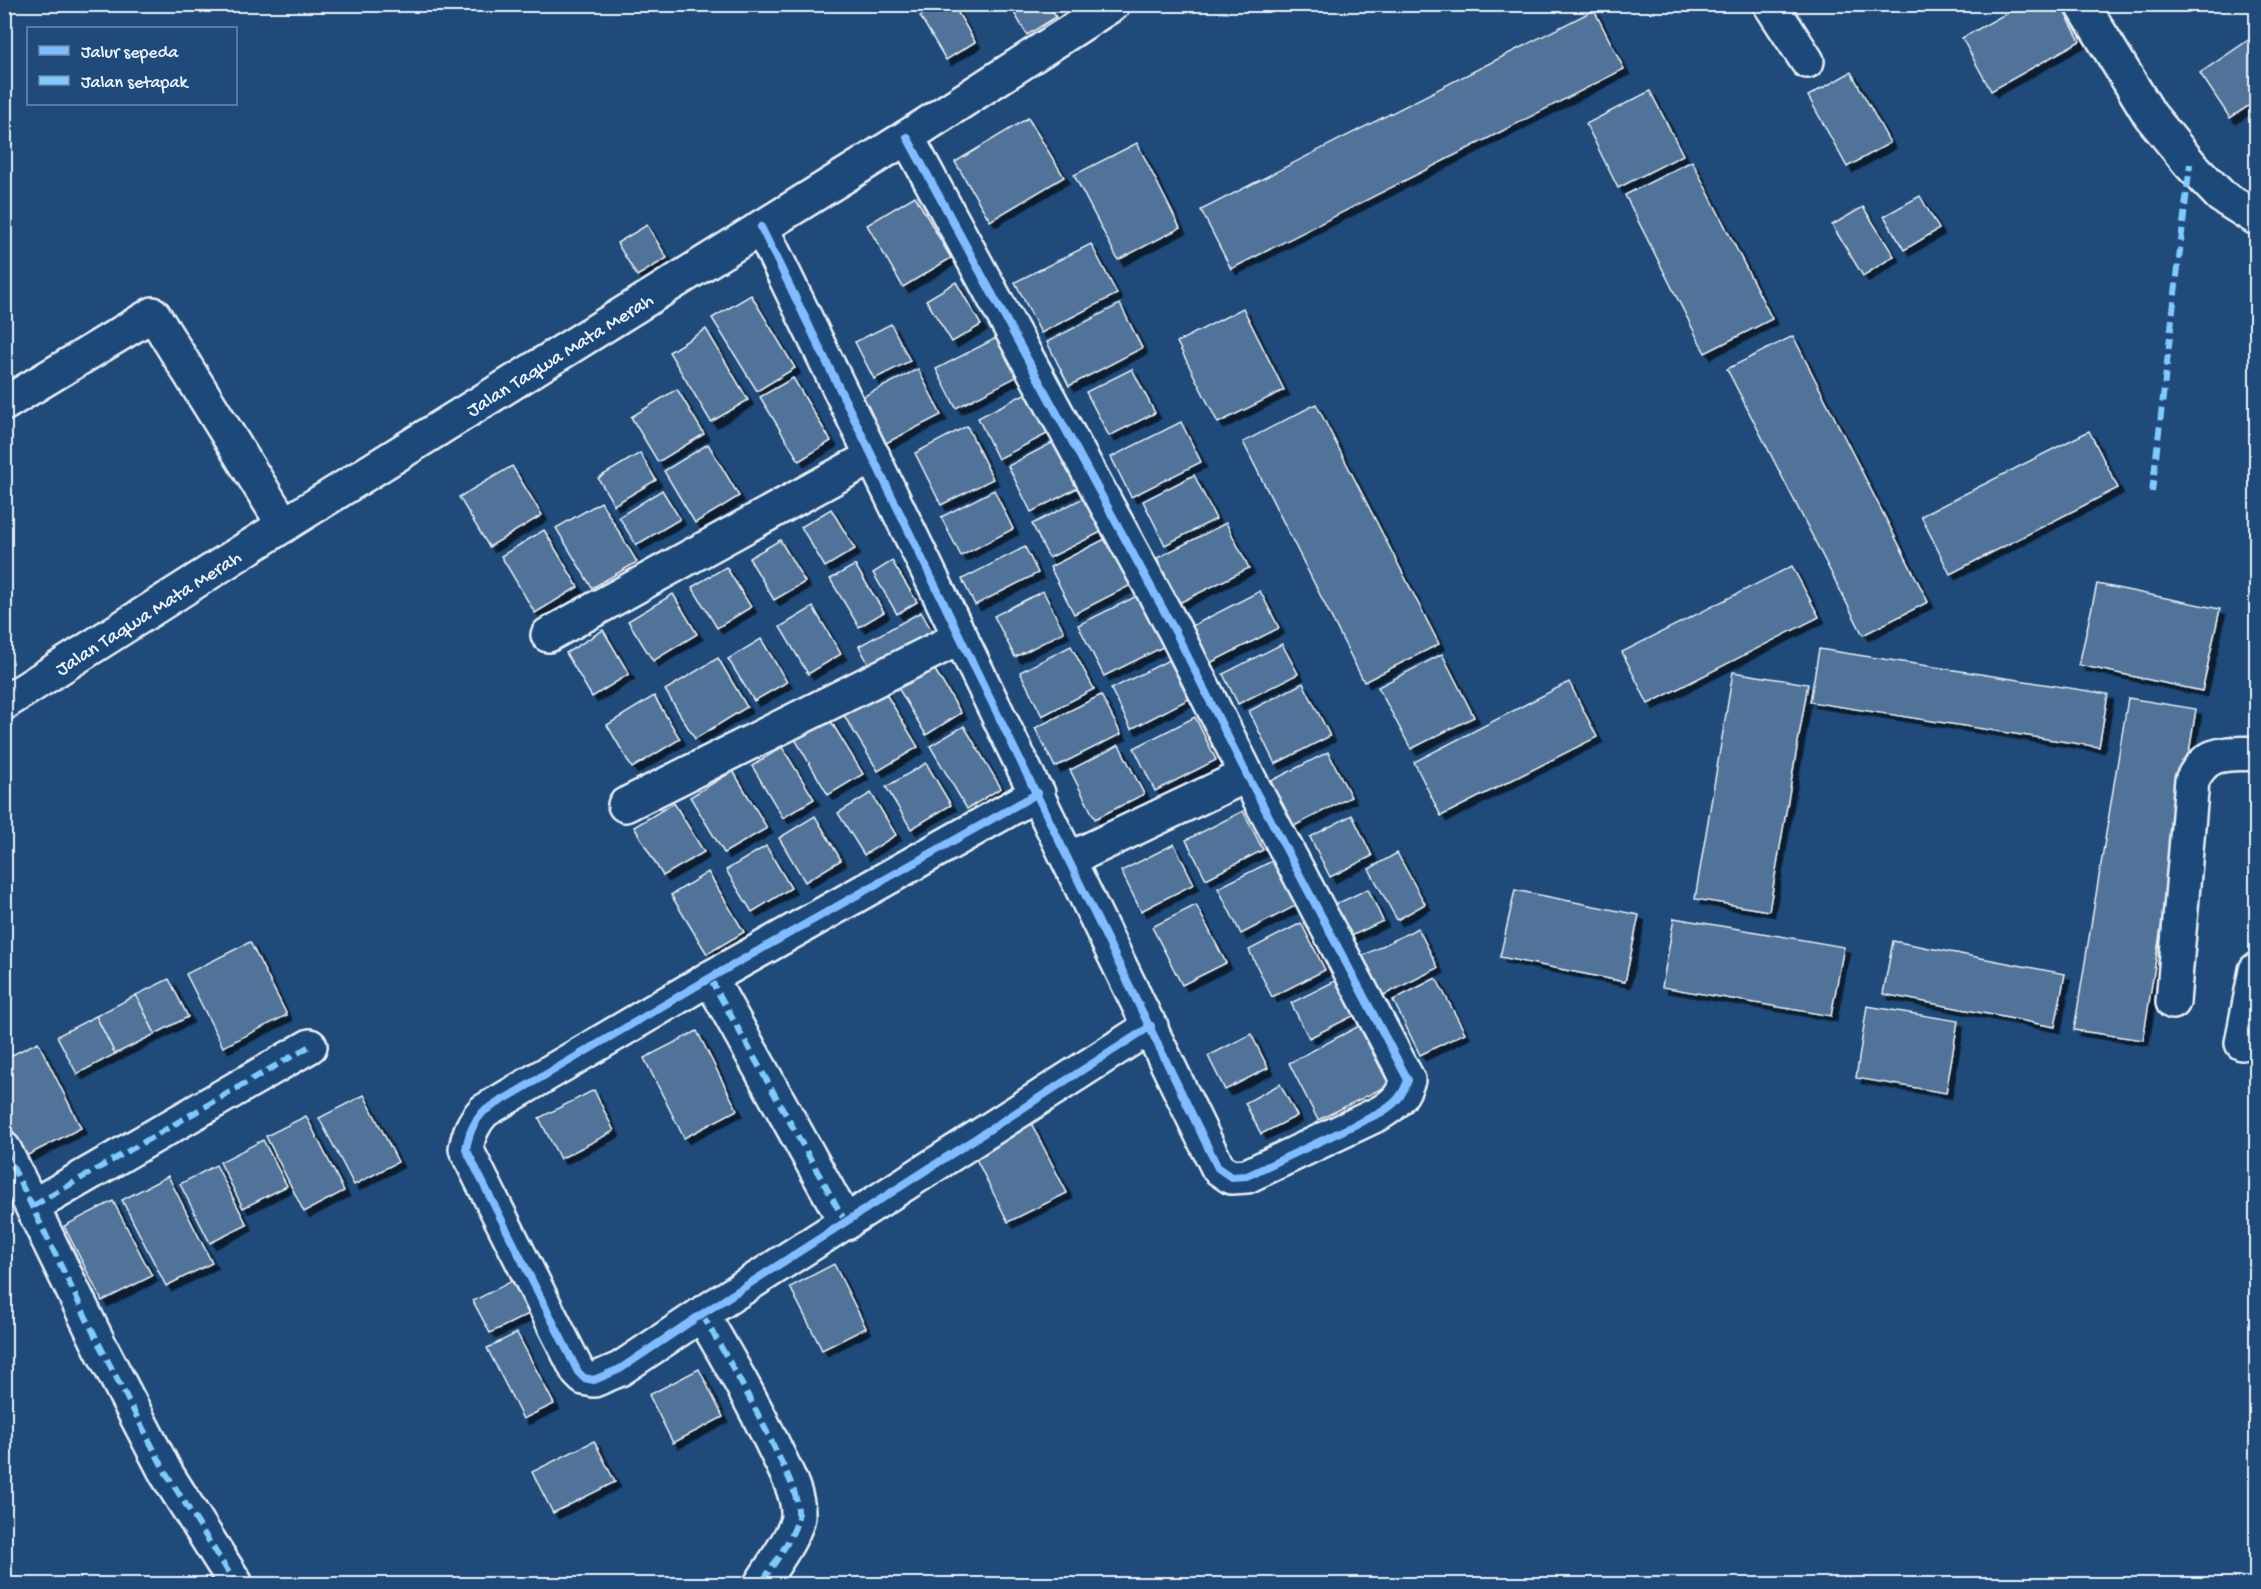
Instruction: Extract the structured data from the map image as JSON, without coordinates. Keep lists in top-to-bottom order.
{
  "streets": {
    "street": ["Jalan Taqwa Mata Merah"]
  },
  "legend": ["Jalur sepeda", "Jalan setapak"]
}
